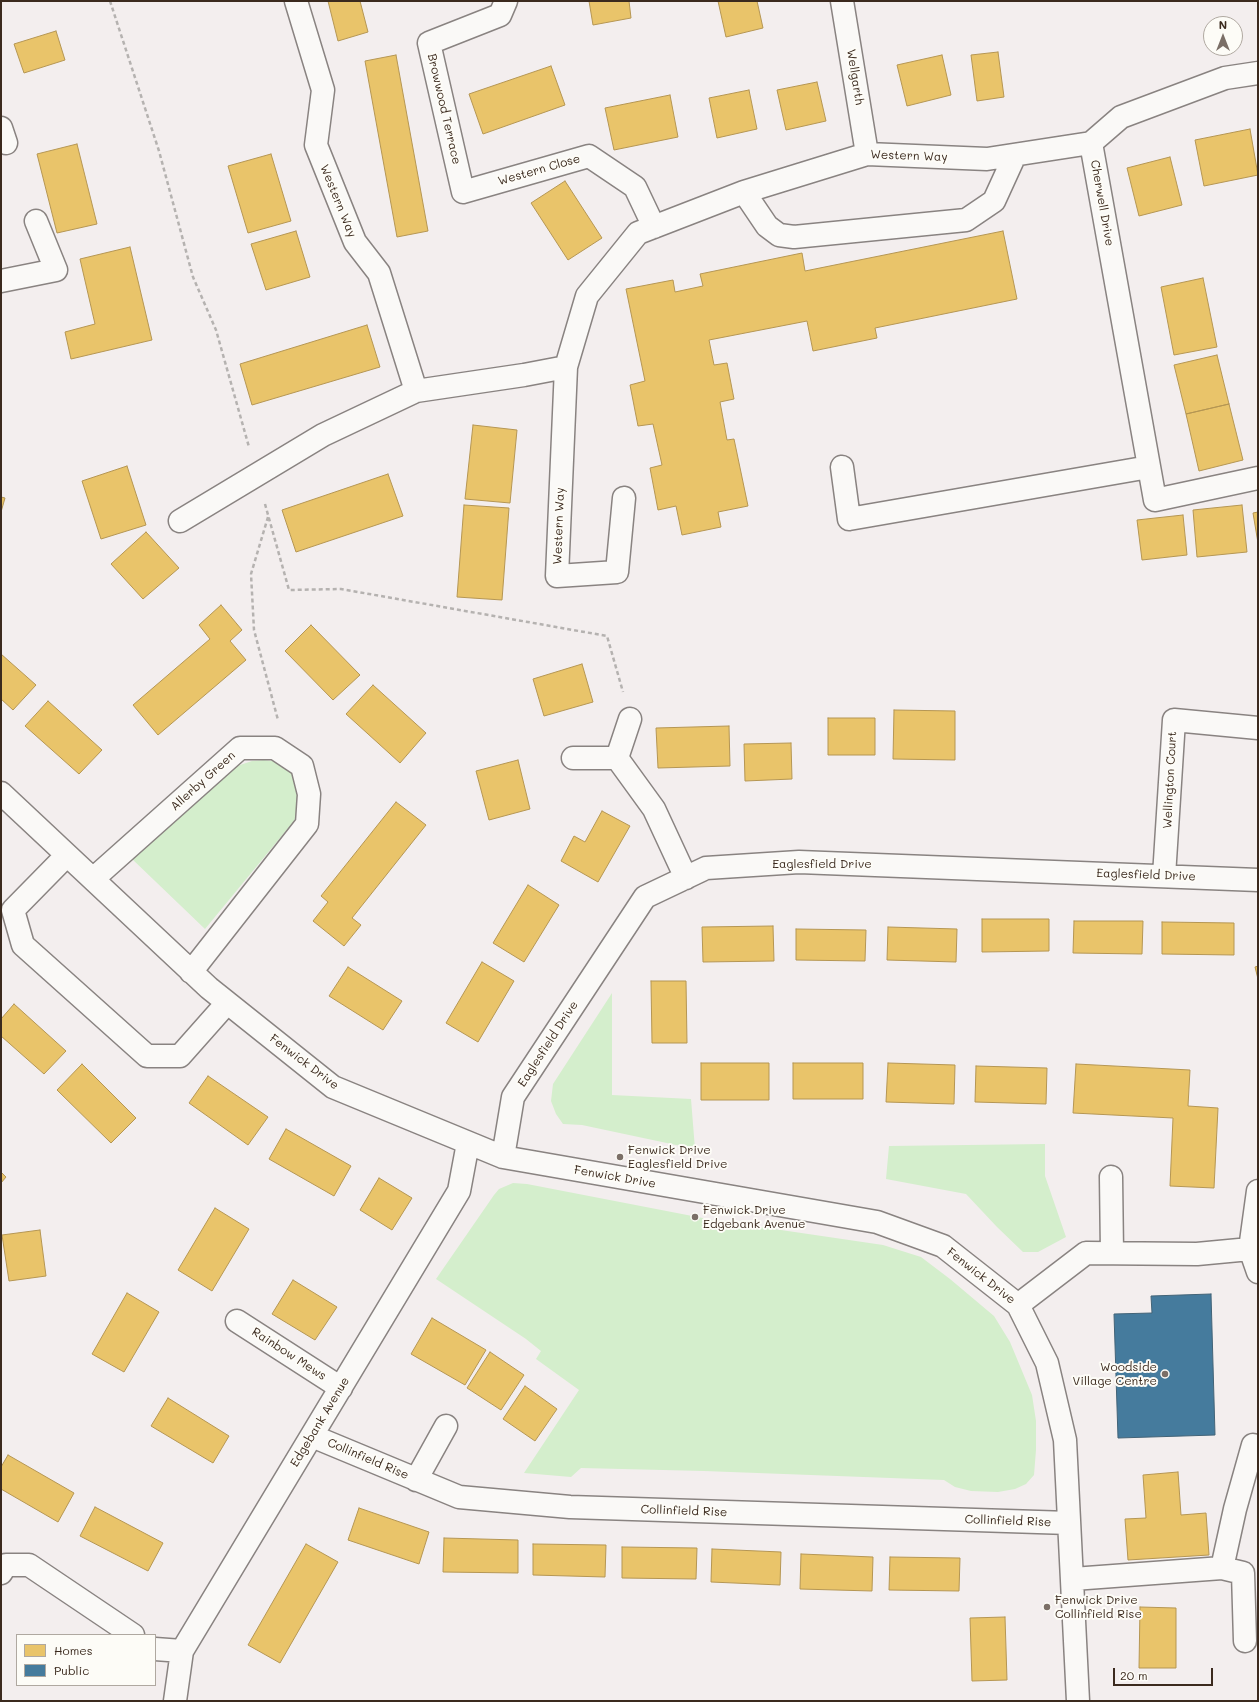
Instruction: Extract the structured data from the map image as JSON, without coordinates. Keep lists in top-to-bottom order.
{
  "streets": {
    "street": [
      "Wellgarth",
      "Browwood Terrace",
      "Western Way",
      "Western Close",
      "Cherwell Drive",
      "Wellington Court",
      "Allerby Green",
      "Eaglesfield Drive",
      "Fenwick Drive",
      "Rainbow Mews",
      "Edgebank Avenue",
      "Collinfield Rise"
    ]
  },
  "crossings": [
    ["Wellgarth", "Western Way"],
    ["Browwood Terrace", "Western Close"],
    ["Western Way", "Western Close"],
    ["Western Way", "Cherwell Drive"],
    ["Wellington Court", "Eaglesfield Drive"],
    ["Allerby Green", "Fenwick Drive"],
    ["Eaglesfield Drive", "Fenwick Drive"],
    ["Fenwick Drive", "Edgebank Avenue"],
    ["Fenwick Drive", "Collinfield Rise"],
    ["Rainbow Mews", "Edgebank Avenue"],
    ["Edgebank Avenue", "Collinfield Rise"]
  ],
  "places": [
    "Fenwick Drive Eaglesfield Drive",
    "Fenwick Drive Edgebank Avenue",
    "Woodside Village Centre",
    "Fenwick Drive Collinfield Rise"
  ],
  "legend": ["Homes", "Public"],
  "scale_bar": "20 m",
  "north": "top"
}
